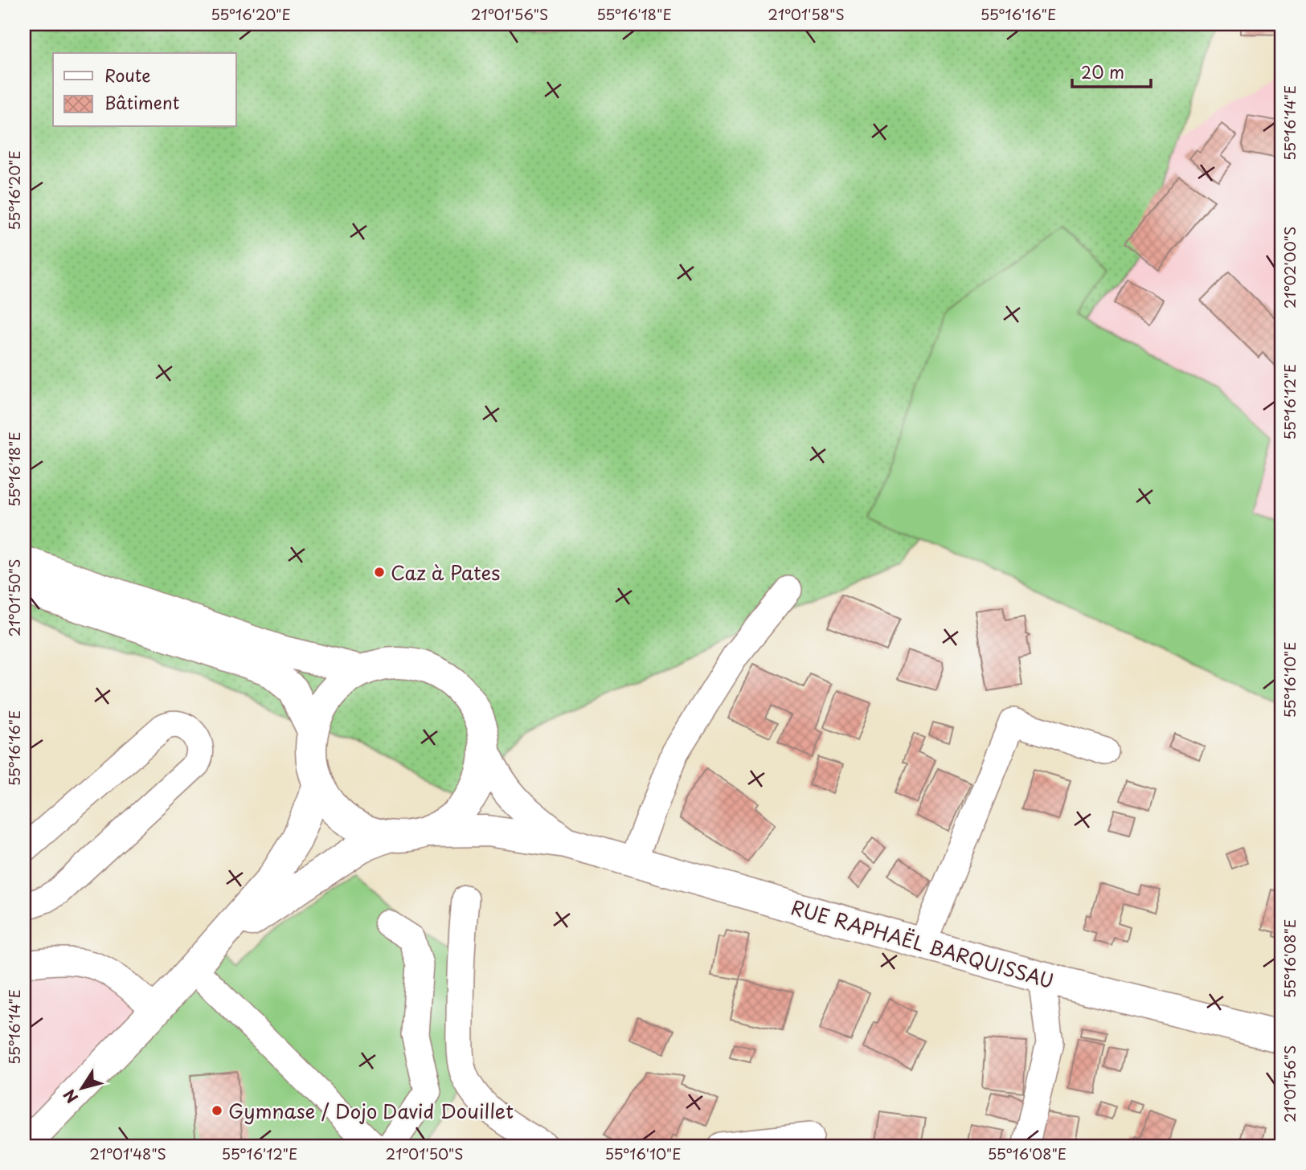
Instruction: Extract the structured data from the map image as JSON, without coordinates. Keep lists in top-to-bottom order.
{
  "streets": {
    "main road": ["RUE RAPHAËL BARQUISSAU"]
  },
  "places": ["Caz à Pates", "Gymnase / Dojo David Douillet"],
  "legend": ["Route", "Bâtiment"],
  "scale_bar": "20 m",
  "north": "bottom left",
  "coordinates": [
    "55°16'20\"E",
    "21°01'56\"S",
    "55°16'18\"E",
    "21°01'58\"S",
    "55°16'16\"E",
    "55°16'14\"E",
    "21°02'00\"S",
    "55°16'12\"E",
    "21°01'50\"S",
    "55°16'10\"E",
    "55°16'08\"E",
    "21°01'48\"S"
  ]
}
